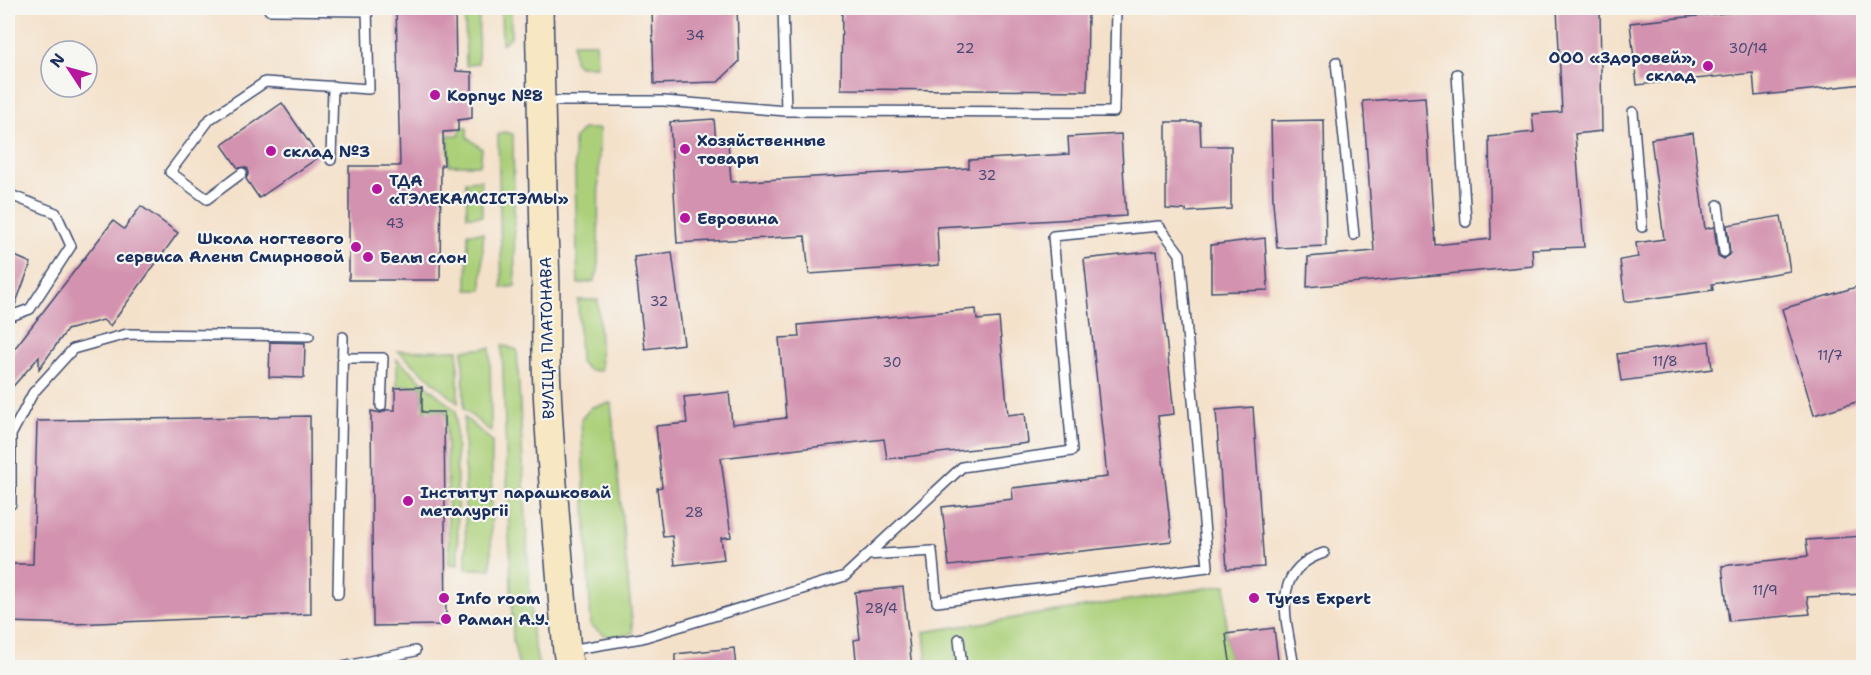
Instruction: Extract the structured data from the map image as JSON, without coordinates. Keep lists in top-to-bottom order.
{
  "streets": {
    "main road": ["ВУЛІЦА ПЛАТОНАВА"]
  },
  "places": [
    "ООО «Здоровей», склад",
    "Корпус №8",
    "Хозяйственные товары",
    "склад №3",
    "ТДА «ТЭЛЕКАМСІСТЭМЫ»",
    "Евровина",
    "Школа ногтевого сервиса Алены Смирновой",
    "Белы слон",
    "Інстытут парашковай металургіі",
    "Info room",
    "Tyres Expert",
    "Раман А.У."
  ],
  "house_numbers": [
    "34",
    "22",
    "30/14",
    "32",
    "43",
    "32",
    "11/7",
    "11/8",
    "30",
    "28",
    "11/9",
    "28/4"
  ],
  "north": "top left"
}
